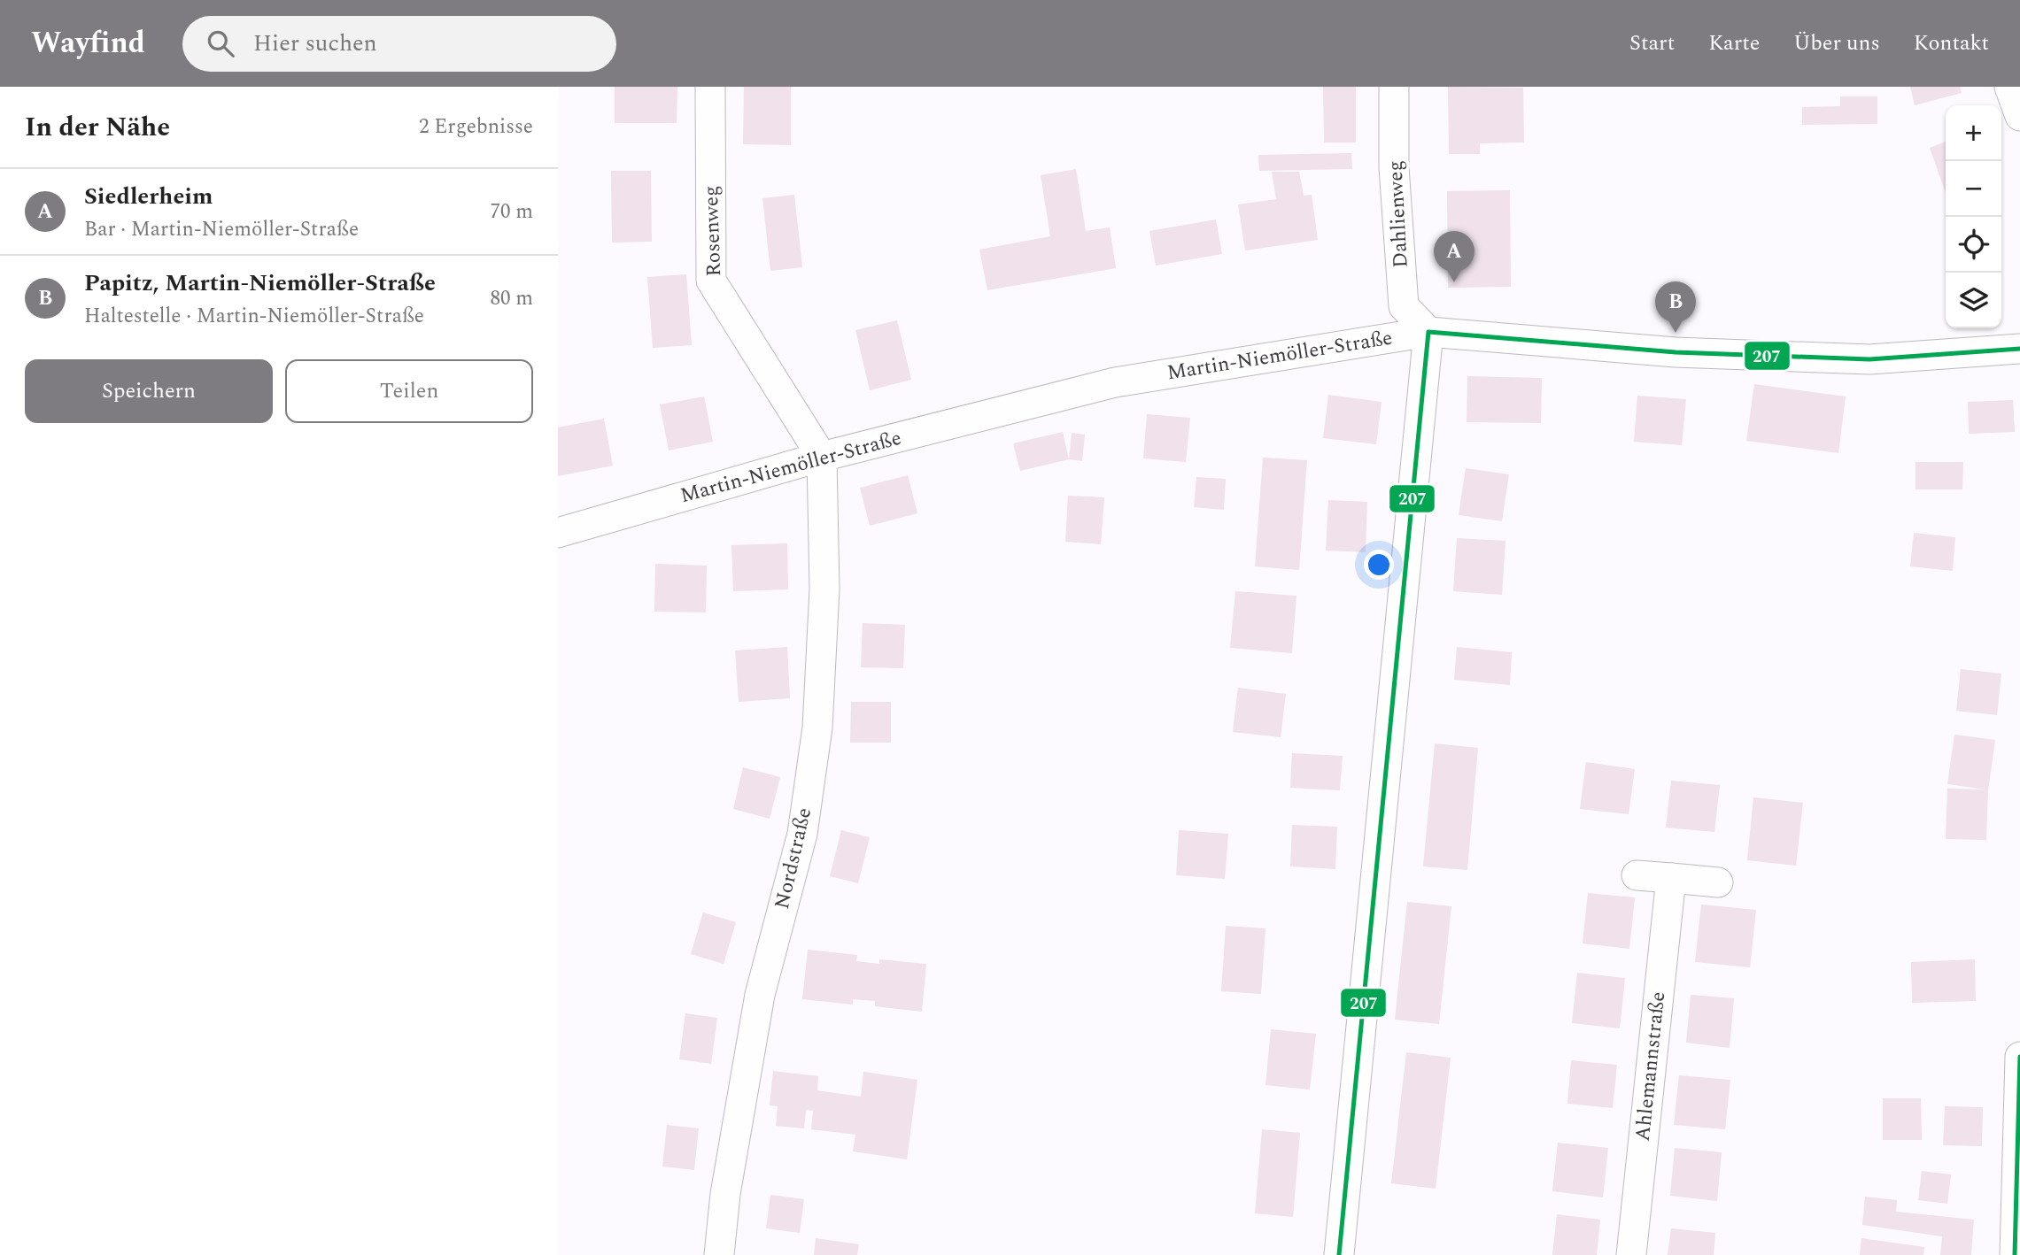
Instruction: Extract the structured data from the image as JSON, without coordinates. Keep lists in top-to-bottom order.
{
  "streets": {
    "street": [
      "Dahlienweg",
      "Rosenweg",
      "Martin-Niemöller-Straße",
      "Nordstraße",
      "Ahlemannstraße"
    ]
  },
  "crossings": [
    ["Dahlienweg", "Martin-Niemöller-Straße"],
    ["Rosenweg", "Martin-Niemöller-Straße"],
    ["Rosenweg", "Nordstraße"],
    ["Martin-Niemöller-Straße", "Nordstraße"]
  ],
  "lines": ["transit line 207"],
  "page": {
    "header": "Wayfind",
    "search": "Hier suchen",
    "nav": [
      "Start",
      "Karte",
      "Über uns",
      "Kontakt"
    ],
    "heading": ["In der Nähe", "2 Ergebnisse"],
    "map_buttons": ["+", "−"],
    "list": [
      {
        "mark": "A",
        "name": "Siedlerheim",
        "note": "Bar · Martin-Niemöller-Straße",
        "value": "70 m"
      },
      {
        "mark": "B",
        "name": "Papitz, Martin-Niemöller-Straße",
        "note": "Haltestelle · Martin-Niemöller-Straße",
        "value": "80 m"
      }
    ],
    "pins": ["A", "B"],
    "buttons": ["Speichern", "Teilen"]
  }
}
